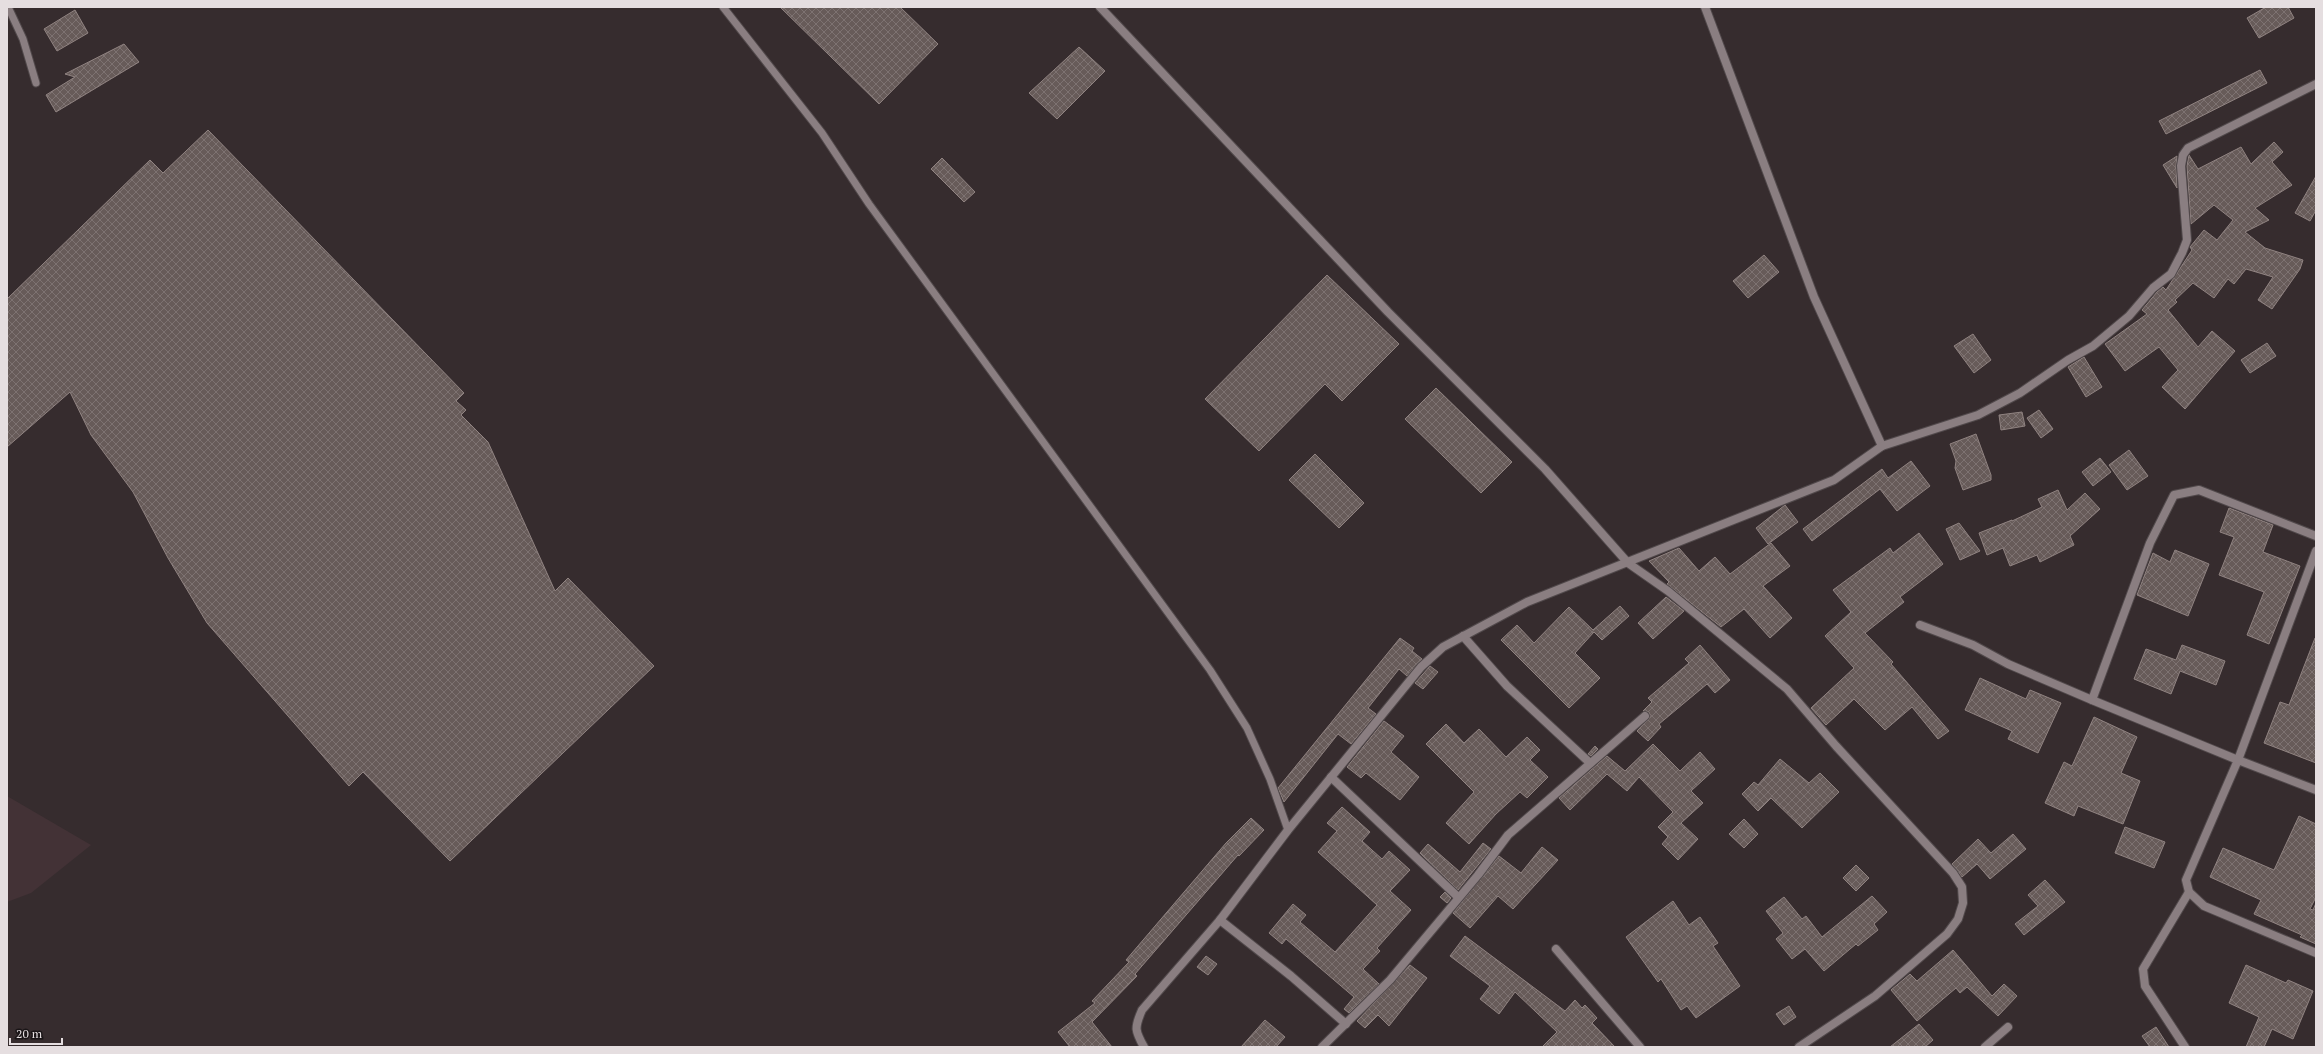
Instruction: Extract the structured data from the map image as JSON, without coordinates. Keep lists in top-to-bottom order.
{
  "scale_bar": "20 m"
}
